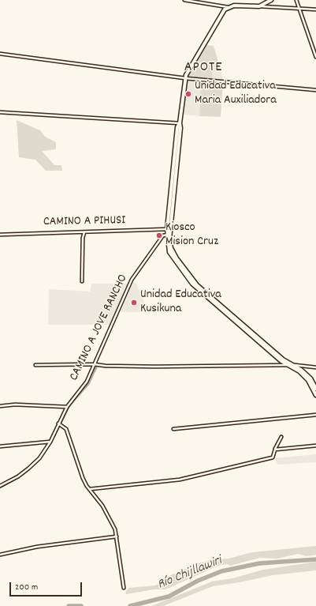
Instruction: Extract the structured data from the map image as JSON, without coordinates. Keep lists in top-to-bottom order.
{
  "streets": {
    "street": ["CAMINO A PIHUSI", "CAMINO A JOVE RANCHO"]
  },
  "districts": ["APOTE"],
  "water": ["Río Chijllawiri"],
  "places": ["Unidad Educativa Maria Auxiliadora", "Kiosco Mision Cruz", "Unidad Educativa Kusikuna"],
  "scale_bar": "200 m"
}
